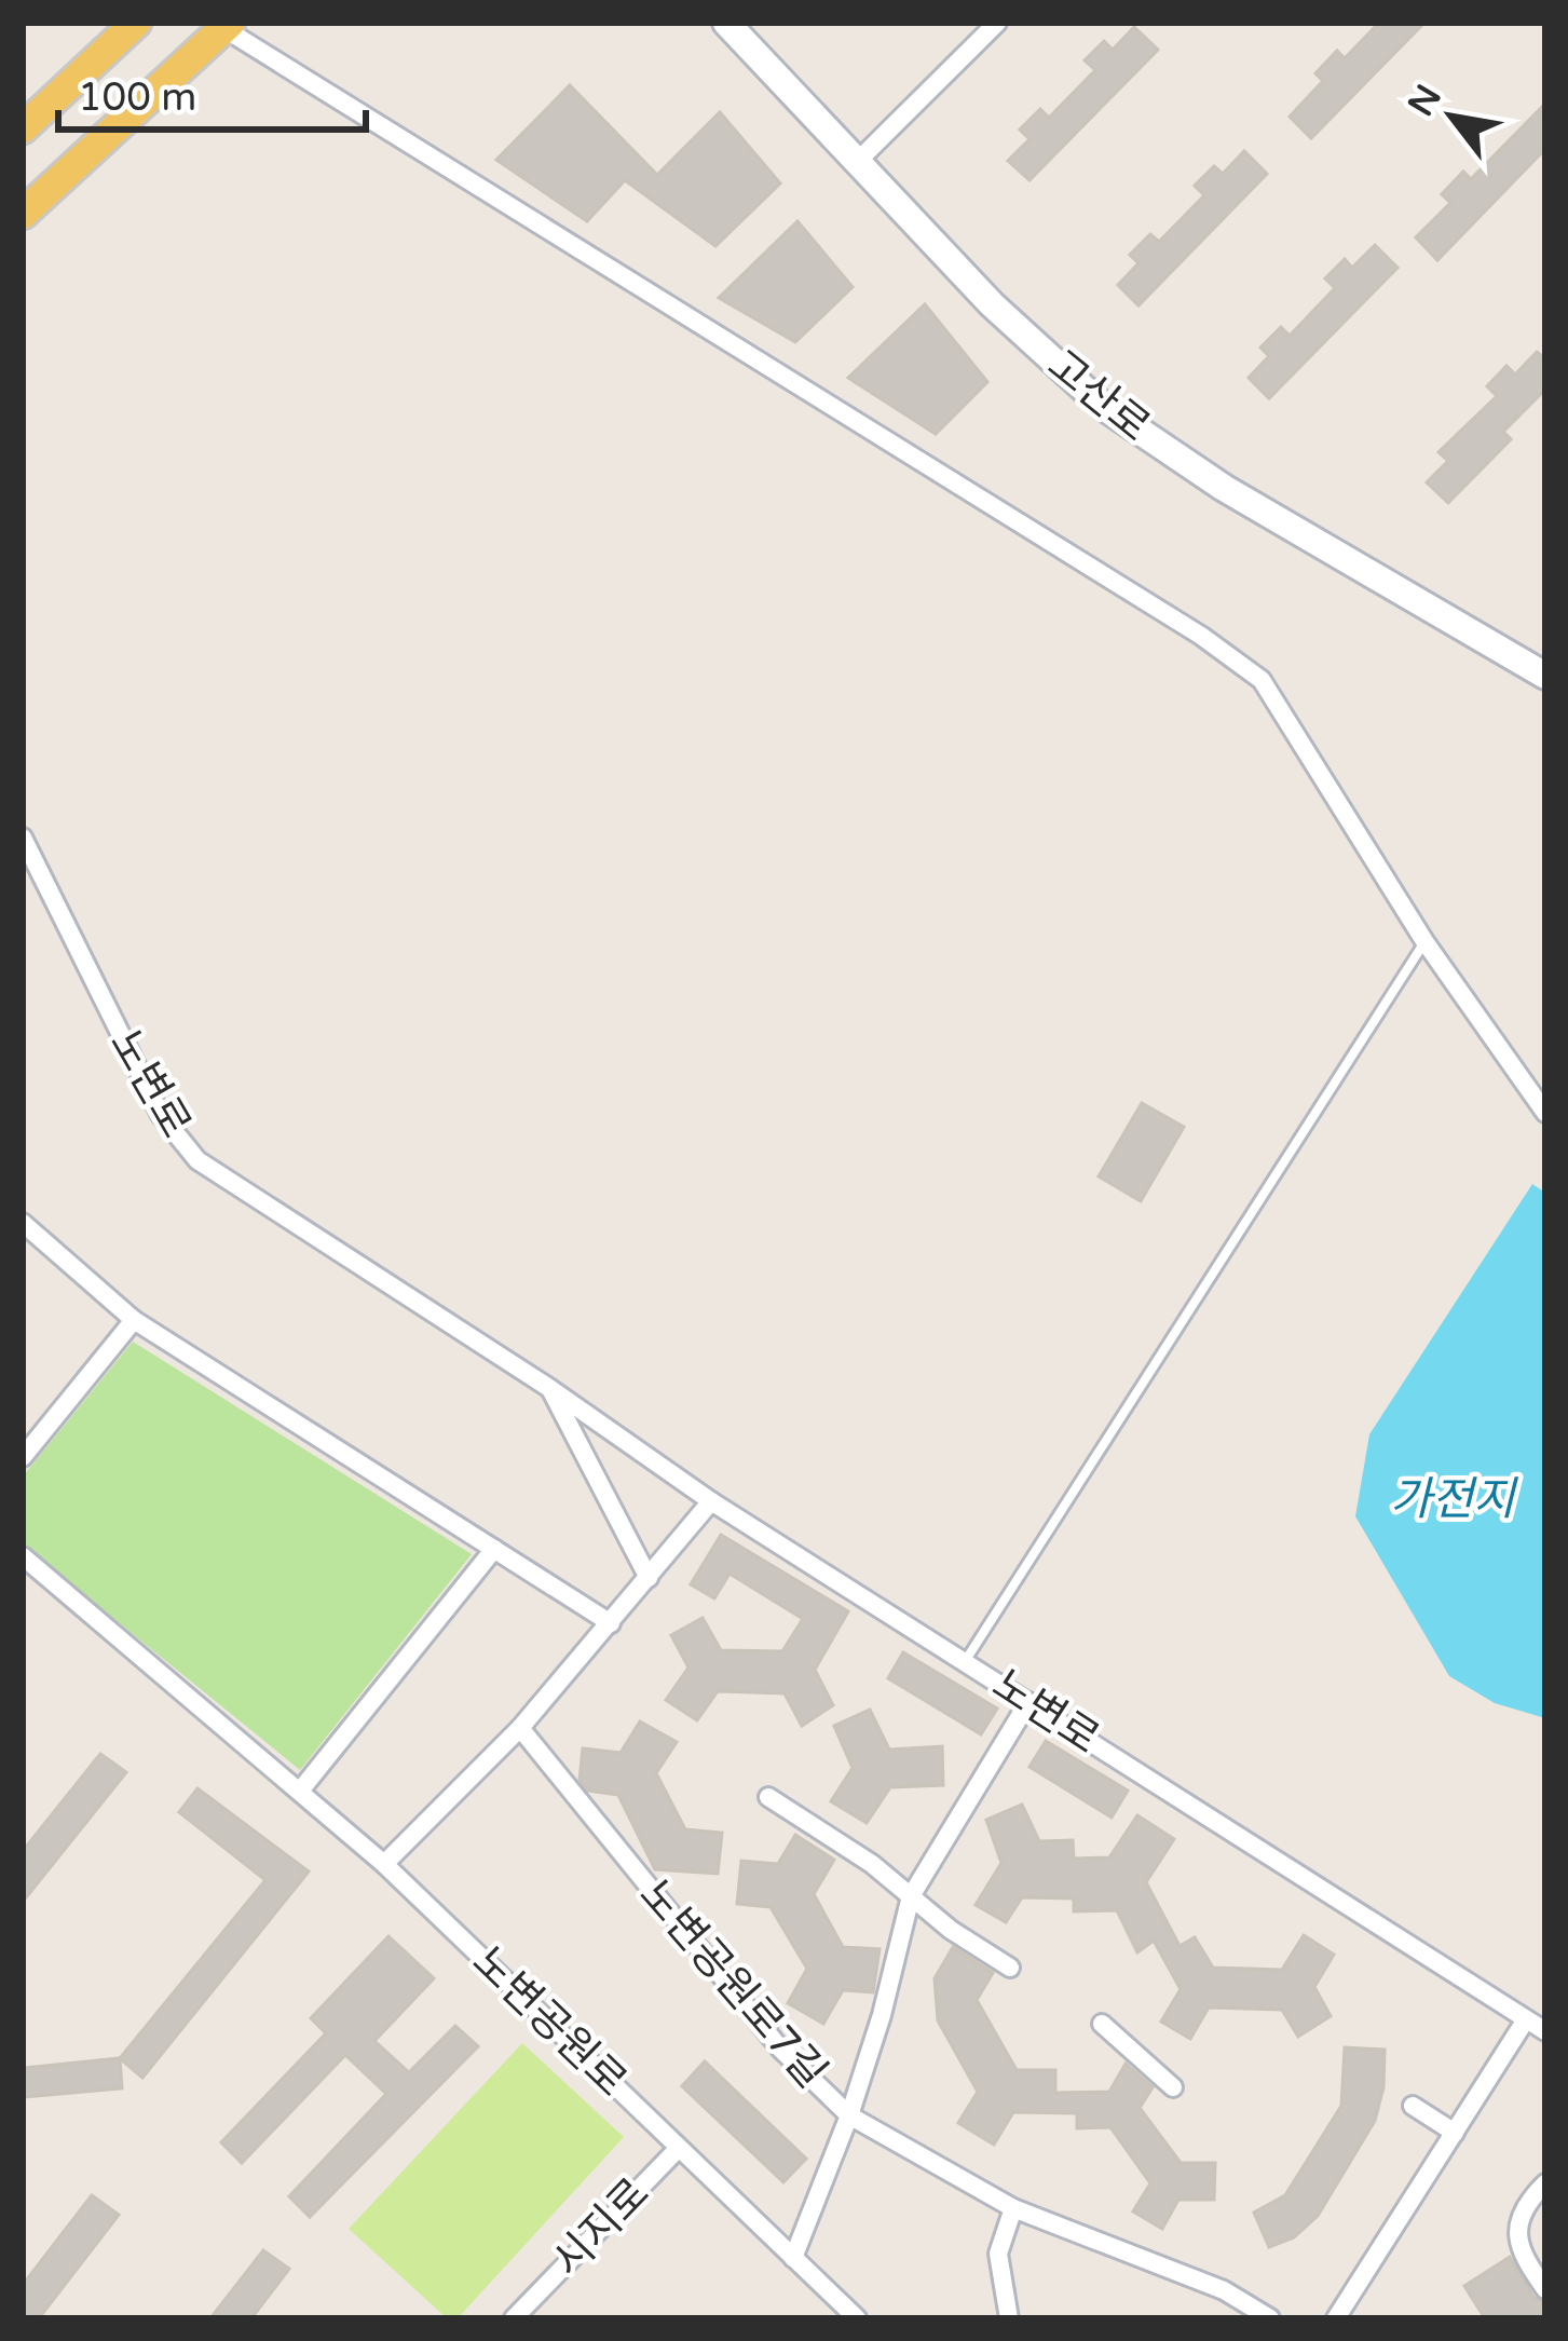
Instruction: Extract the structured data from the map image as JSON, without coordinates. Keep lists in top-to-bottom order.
{
  "streets": {
    "main road": ["고산로"],
    "street": [
      "노변로",
      "노변공원로7길",
      "노변공원로",
      "시지로"
    ]
  },
  "crossings": [
    ["노변공원로", "시지로"]
  ],
  "water": ["가전지"],
  "scale_bar": "100 m",
  "north": "top left"
}
